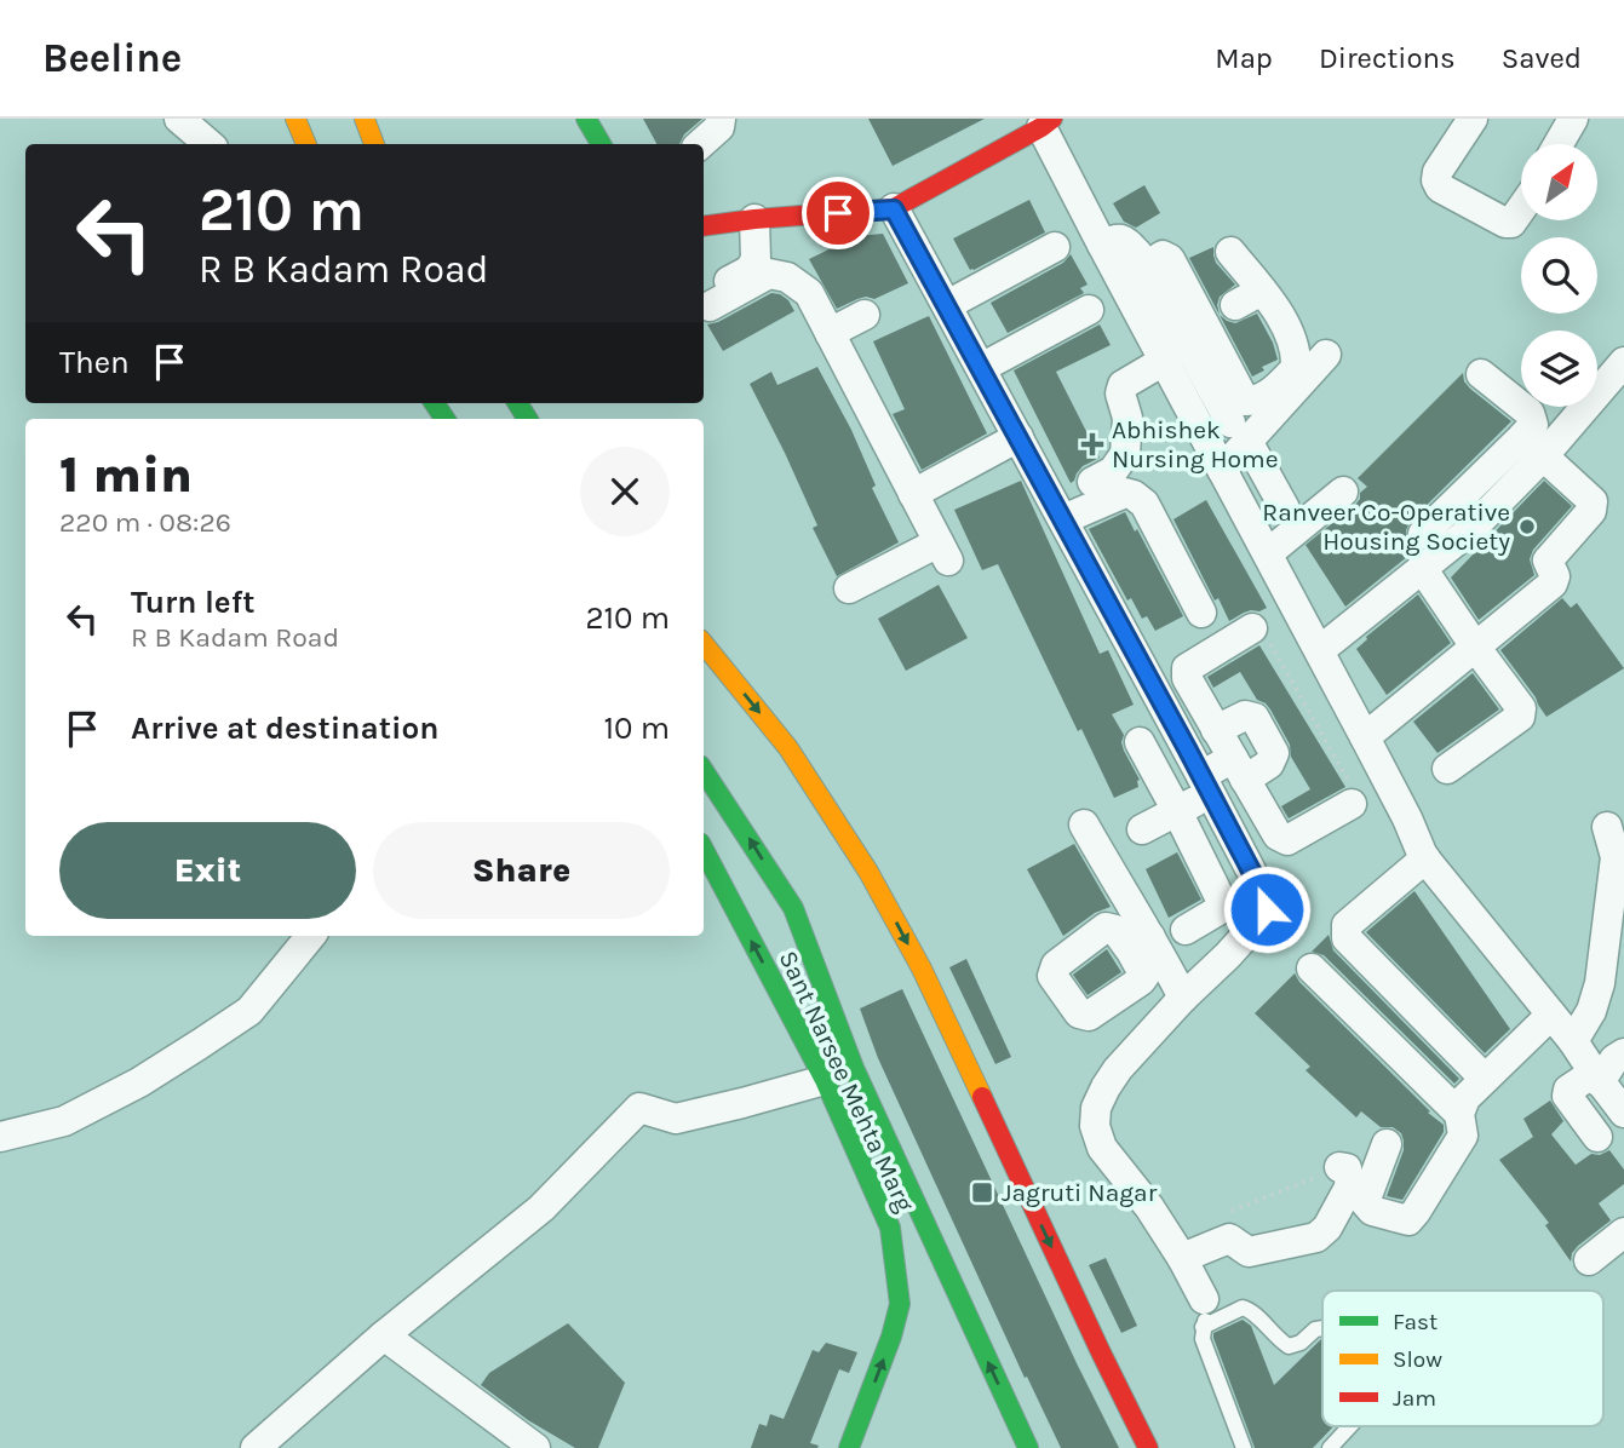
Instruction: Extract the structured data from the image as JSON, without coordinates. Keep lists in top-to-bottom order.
{
  "streets": {
    "main road": ["Sant Narsee Mehta Marg"]
  },
  "places": {
    "health": ["Abhishek Nursing Home"],
    "other": ["Ranveer Co-Operative Housing Society"],
    "transit": ["Jagruti Nagar"]
  },
  "legend": ["Fast", "Slow", "Jam"],
  "north": "top right",
  "page": {
    "header": "Beeline",
    "nav": ["Map", "Directions", "Saved"],
    "turn": ["210 m", "R B Kadam Road"],
    "then": "Then",
    "heading": ["1 min", "220 m · 08:26"],
    "list": [
      {
        "name": "Turn left",
        "note": "R B Kadam Road",
        "value": "210 m"
      },
      {
        "name": "Arrive at destination",
        "value": "10 m"
      }
    ],
    "buttons": ["Exit", "Share"]
  }
}
